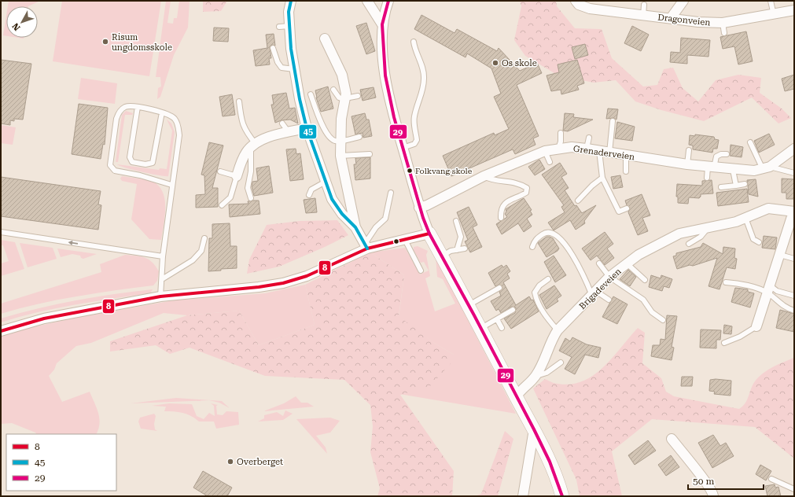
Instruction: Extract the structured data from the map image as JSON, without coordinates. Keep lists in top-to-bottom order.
{
  "streets": {
    "street": ["Dragonveien", "Grenaderveien", "Brigadeveien"]
  },
  "places": [
    "Risum ungdomsskole",
    "Os skole",
    "Folkvang skole",
    "Overberget"
  ],
  "lines": ["transit line 45", "transit line 29", "transit line 8"],
  "legend": ["8", "45", "29"],
  "scale_bar": "50 m",
  "north": "bottom left"
}
